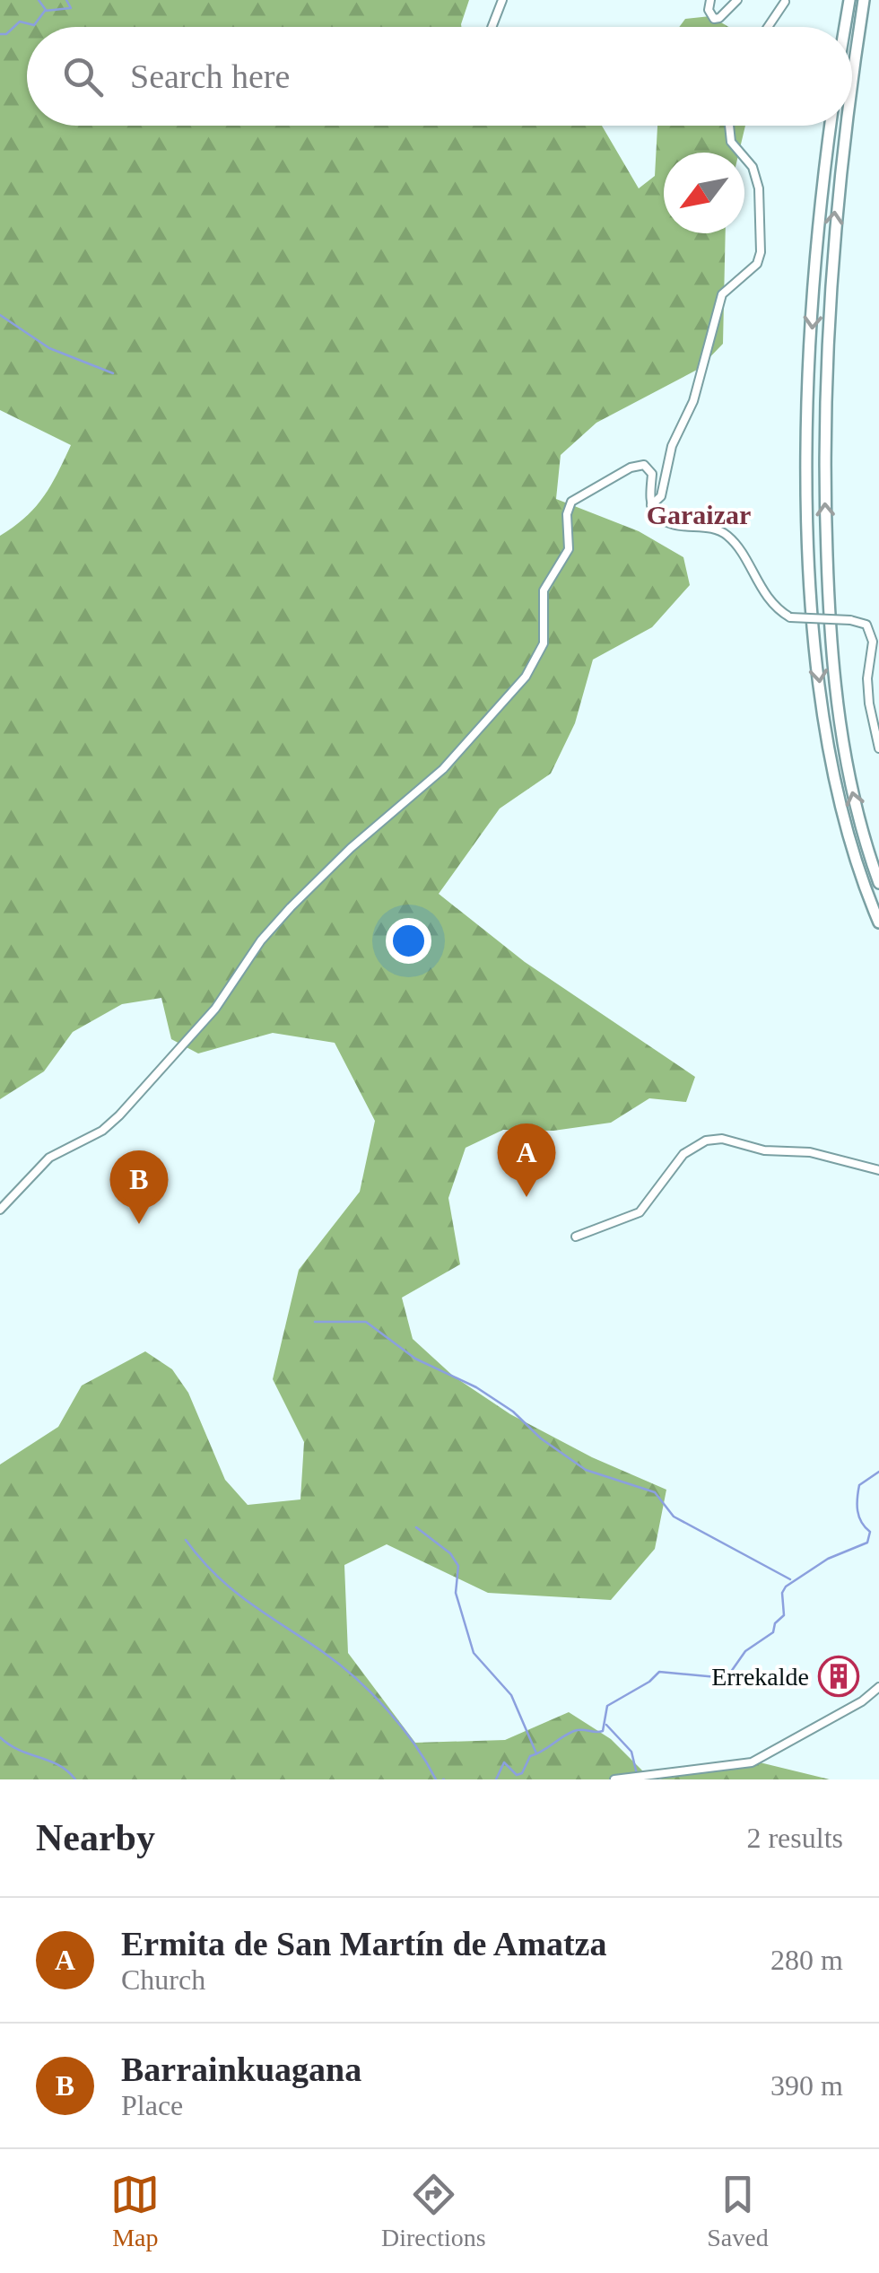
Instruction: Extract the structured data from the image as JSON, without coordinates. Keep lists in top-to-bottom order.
{
  "districts": ["Garaizar"],
  "places": {
    "building": ["Errekalde"]
  },
  "north": "bottom left",
  "page": {
    "search": "Search here",
    "pins": ["A", "B"],
    "heading": ["Nearby", "2 results"],
    "list": [
      {
        "mark": "A",
        "name": "Ermita de San Martín de Amatza",
        "note": "Church",
        "value": "280 m"
      },
      {
        "mark": "B",
        "name": "Barrainkuagana",
        "note": "Place",
        "value": "390 m"
      }
    ],
    "nav": ["Map", "Directions", "Saved"]
  }
}
